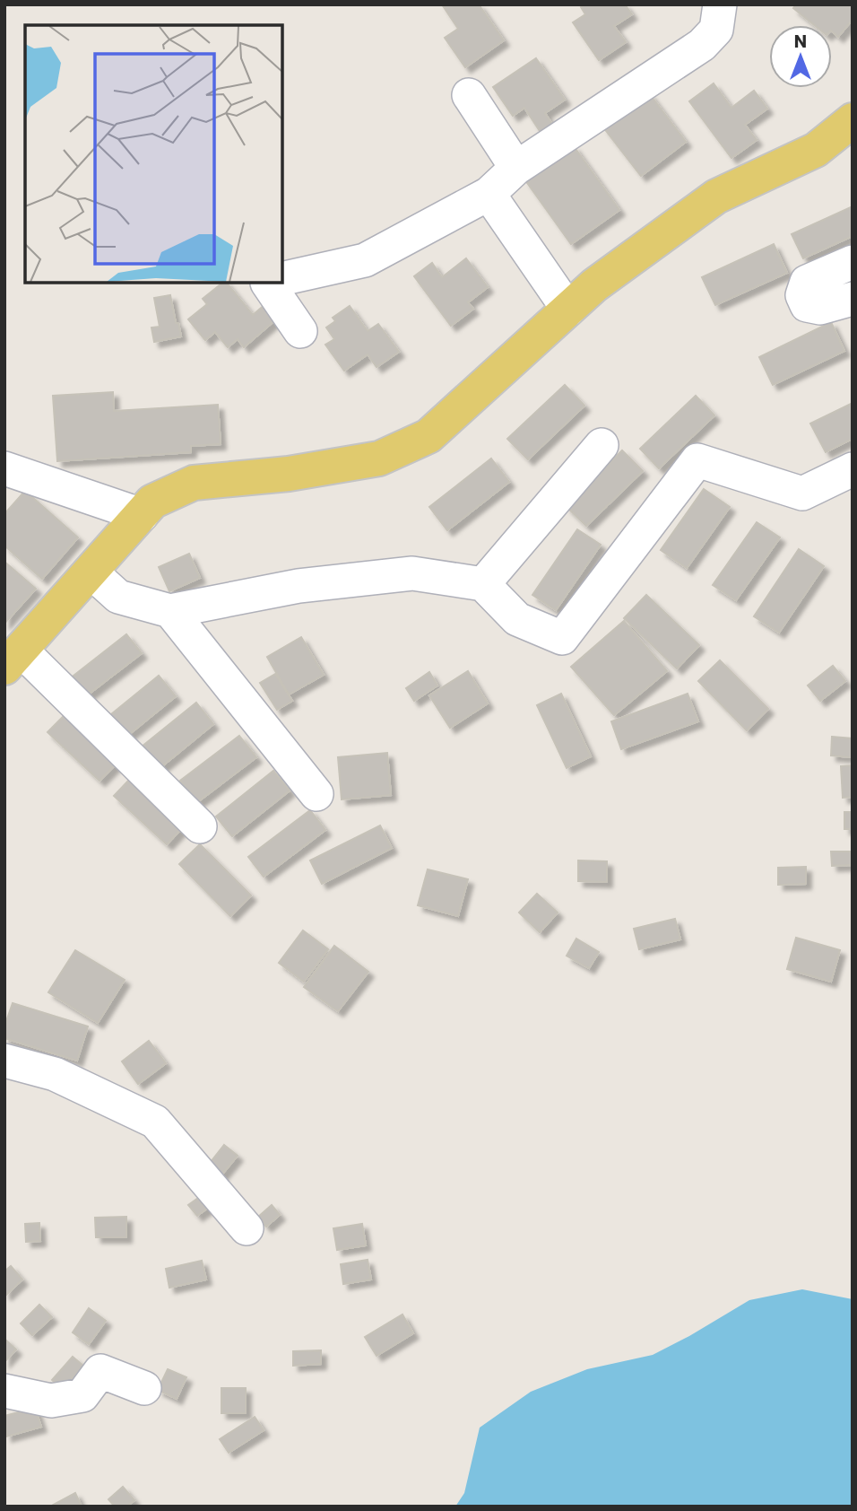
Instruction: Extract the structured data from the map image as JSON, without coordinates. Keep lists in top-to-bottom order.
{
  "north": "top"
}
